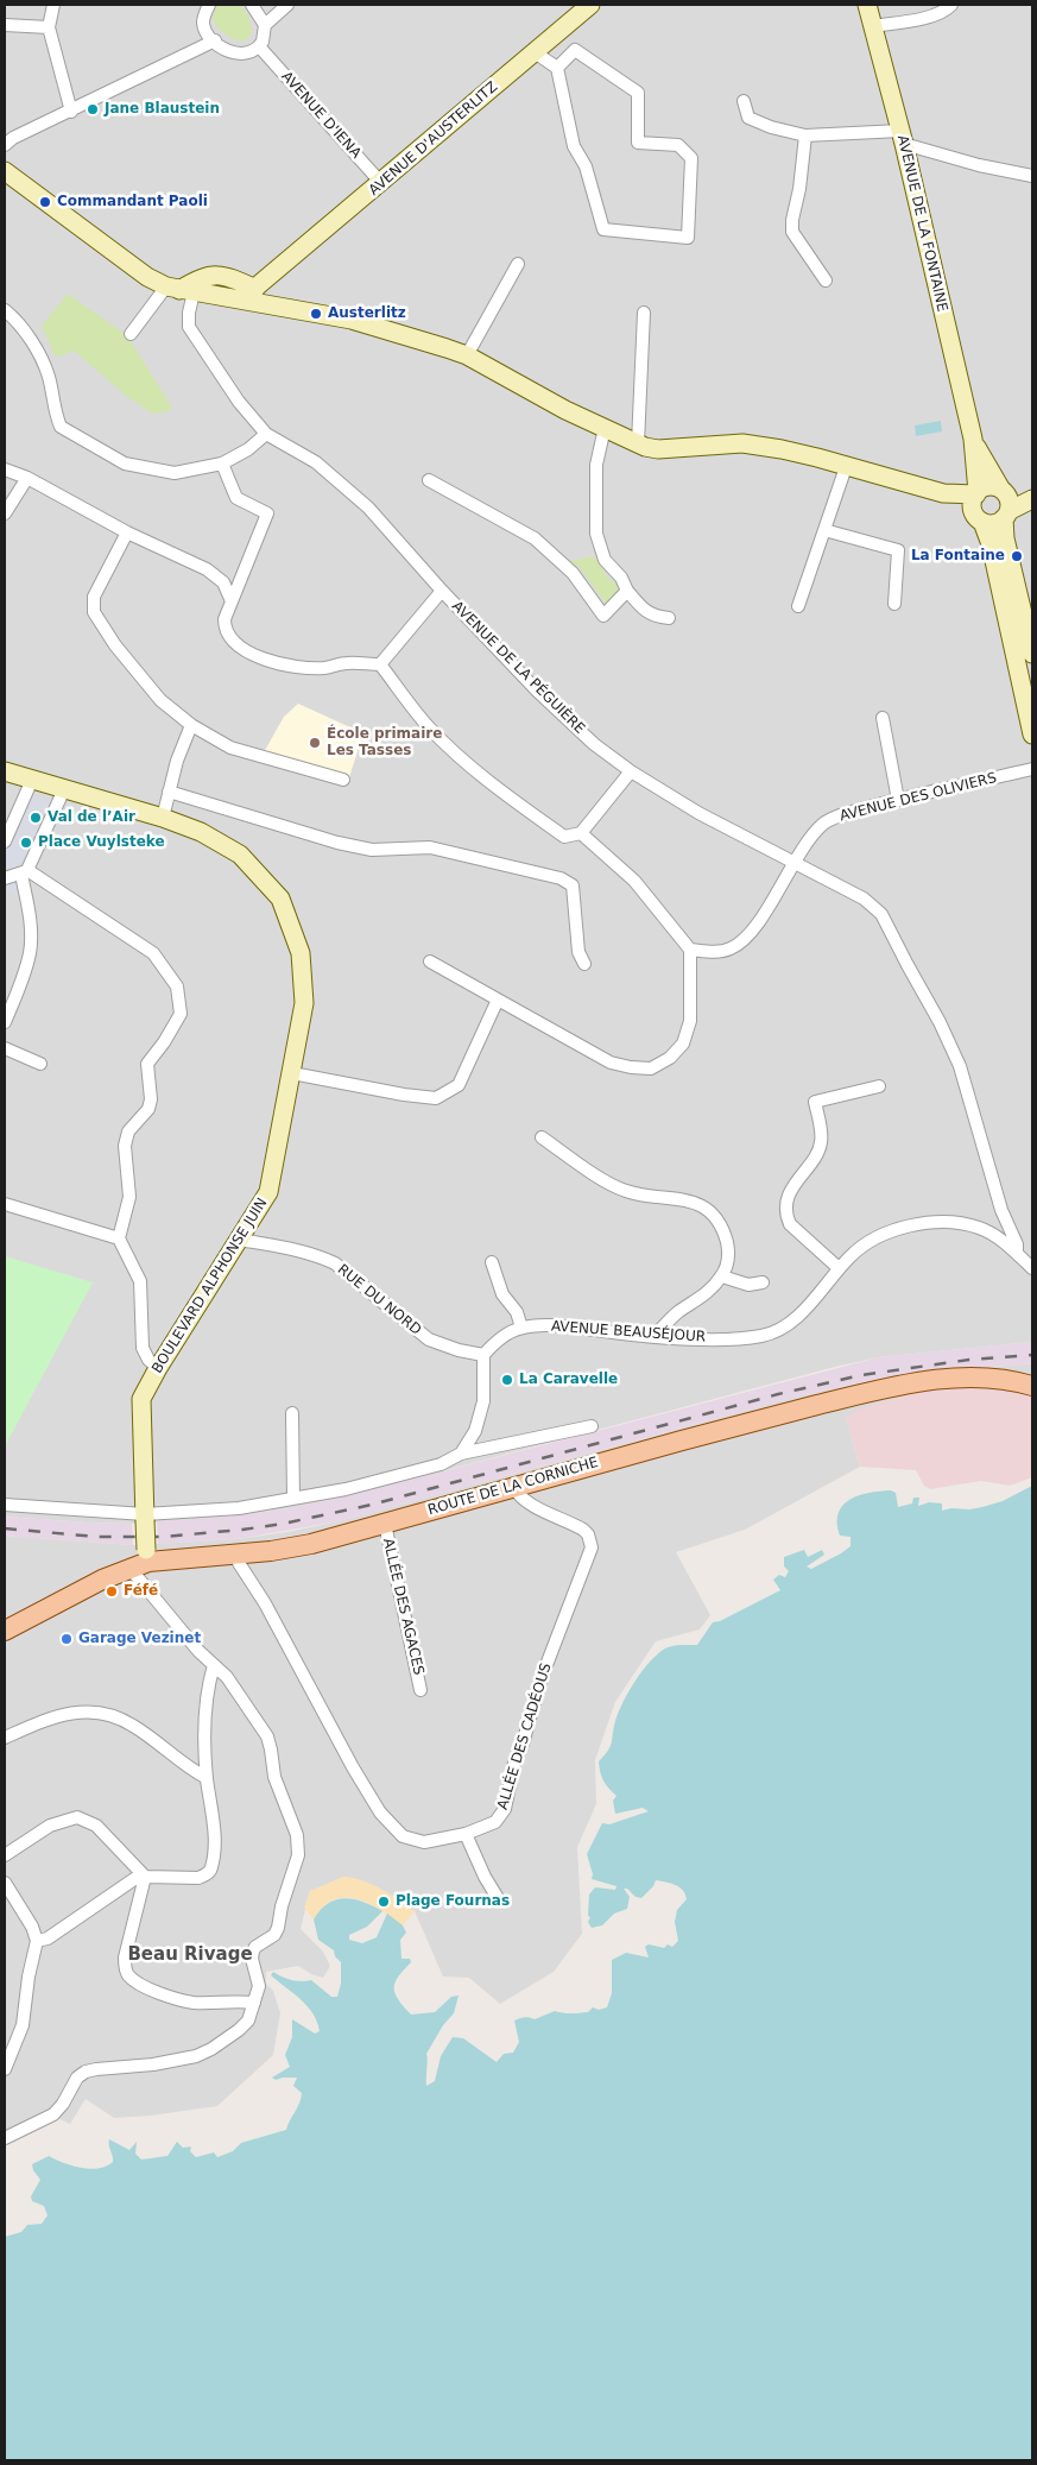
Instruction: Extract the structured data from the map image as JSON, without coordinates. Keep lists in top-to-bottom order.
{
  "streets": {
    "main road": ["ROUTE DE LA CORNICHE"],
    "street": [
      "AVENUE D'IENA",
      "AVENUE D'AUSTERLITZ",
      "AVENUE DE LA FONTAINE",
      "AVENUE DE LA PÉGUIÈRE",
      "AVENUE DES OLIVIERS",
      "BOULEVARD ALPHONSE JUIN",
      "RUE DU NORD",
      "AVENUE BEAUSÉJOUR",
      "ALLÉE DES AGACES",
      "ALLÉE DES CADÉOUS"
    ]
  },
  "crossings": [
    ["AVENUE D'IENA", "AVENUE D'AUSTERLITZ"],
    ["AVENUE DE LA PÉGUIÈRE", "AVENUE DES OLIVIERS"],
    ["AVENUE DE LA PÉGUIÈRE", "AVENUE BEAUSÉJOUR"],
    ["BOULEVARD ALPHONSE JUIN", "RUE DU NORD"],
    ["BOULEVARD ALPHONSE JUIN", "ROUTE DE LA CORNICHE"],
    ["RUE DU NORD", "AVENUE BEAUSÉJOUR"],
    ["ROUTE DE LA CORNICHE", "ALLÉE DES AGACES"],
    ["ROUTE DE LA CORNICHE", "ALLÉE DES CADÉOUS"]
  ],
  "districts": ["Beau Rivage"],
  "places": [
    "Jane Blaustein",
    "Commandant Paoli",
    "Austerlitz",
    "La Fontaine",
    "École primaire Les Tasses",
    "Val de l’Air",
    "Place Vuylsteke",
    "La Caravelle",
    "Féfé",
    "Garage Vezinet",
    "Plage Fournas"
  ]
}
